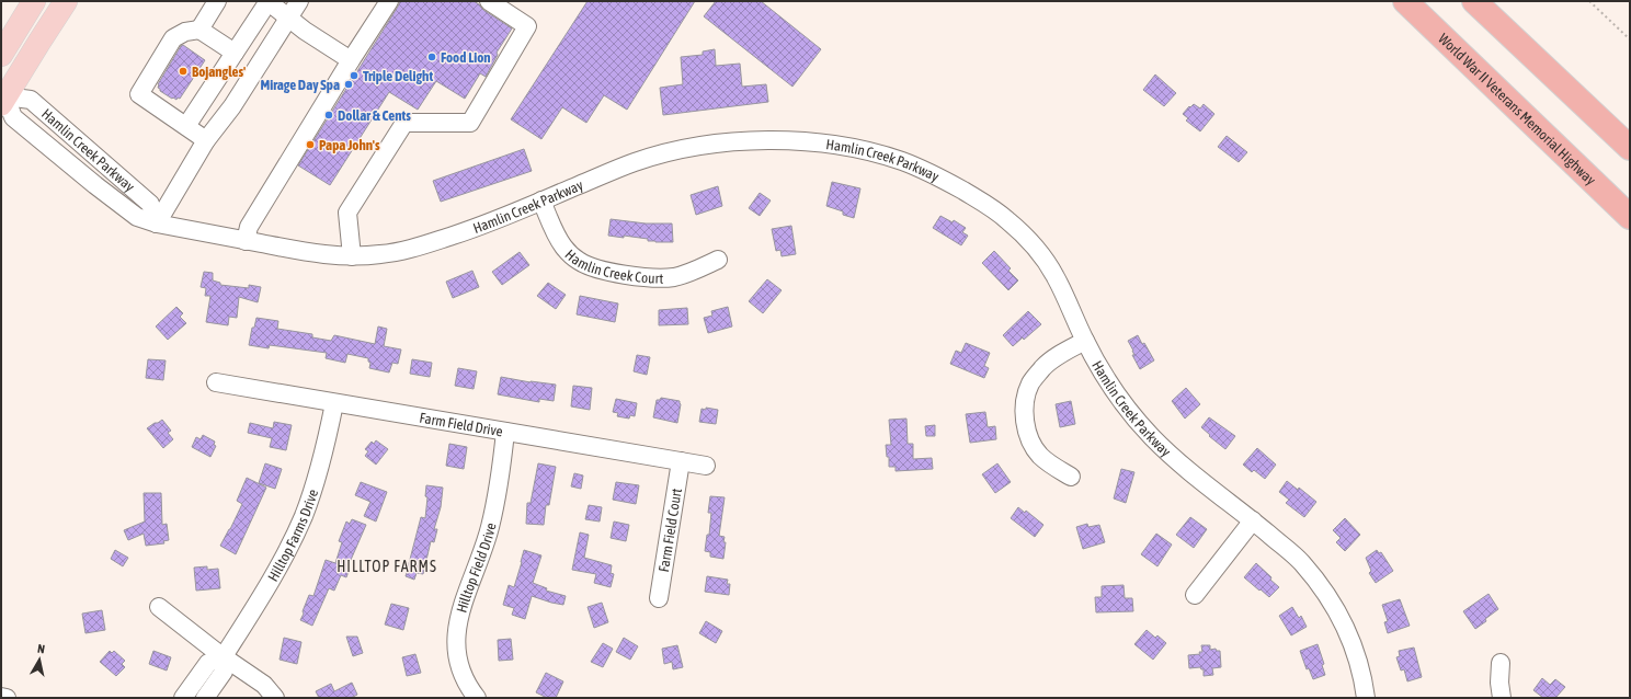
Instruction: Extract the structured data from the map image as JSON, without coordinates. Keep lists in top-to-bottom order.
{
  "streets": {
    "highway": ["World War II Veterans Memorial Highway"],
    "street": [
      "Hamlin Creek Parkway",
      "Hamlin Creek Court",
      "Farm Field Drive",
      "Farm Field Court",
      "Hilltop Farms Drive",
      "Hilltop Field Drive"
    ]
  },
  "crossings": [
    ["Hamlin Creek Parkway", "Hamlin Creek Court"],
    ["Farm Field Drive", "Farm Field Court"],
    ["Farm Field Drive", "Hilltop Farms Drive"],
    ["Farm Field Drive", "Hilltop Field Drive"]
  ],
  "districts": ["HILLTOP FARMS"],
  "places": [
    "Food Lion",
    "Bojangles'",
    "Triple Delight",
    "Mirage Day Spa",
    "Dollar & Cents",
    "Papa John's"
  ],
  "north": "top"
}
